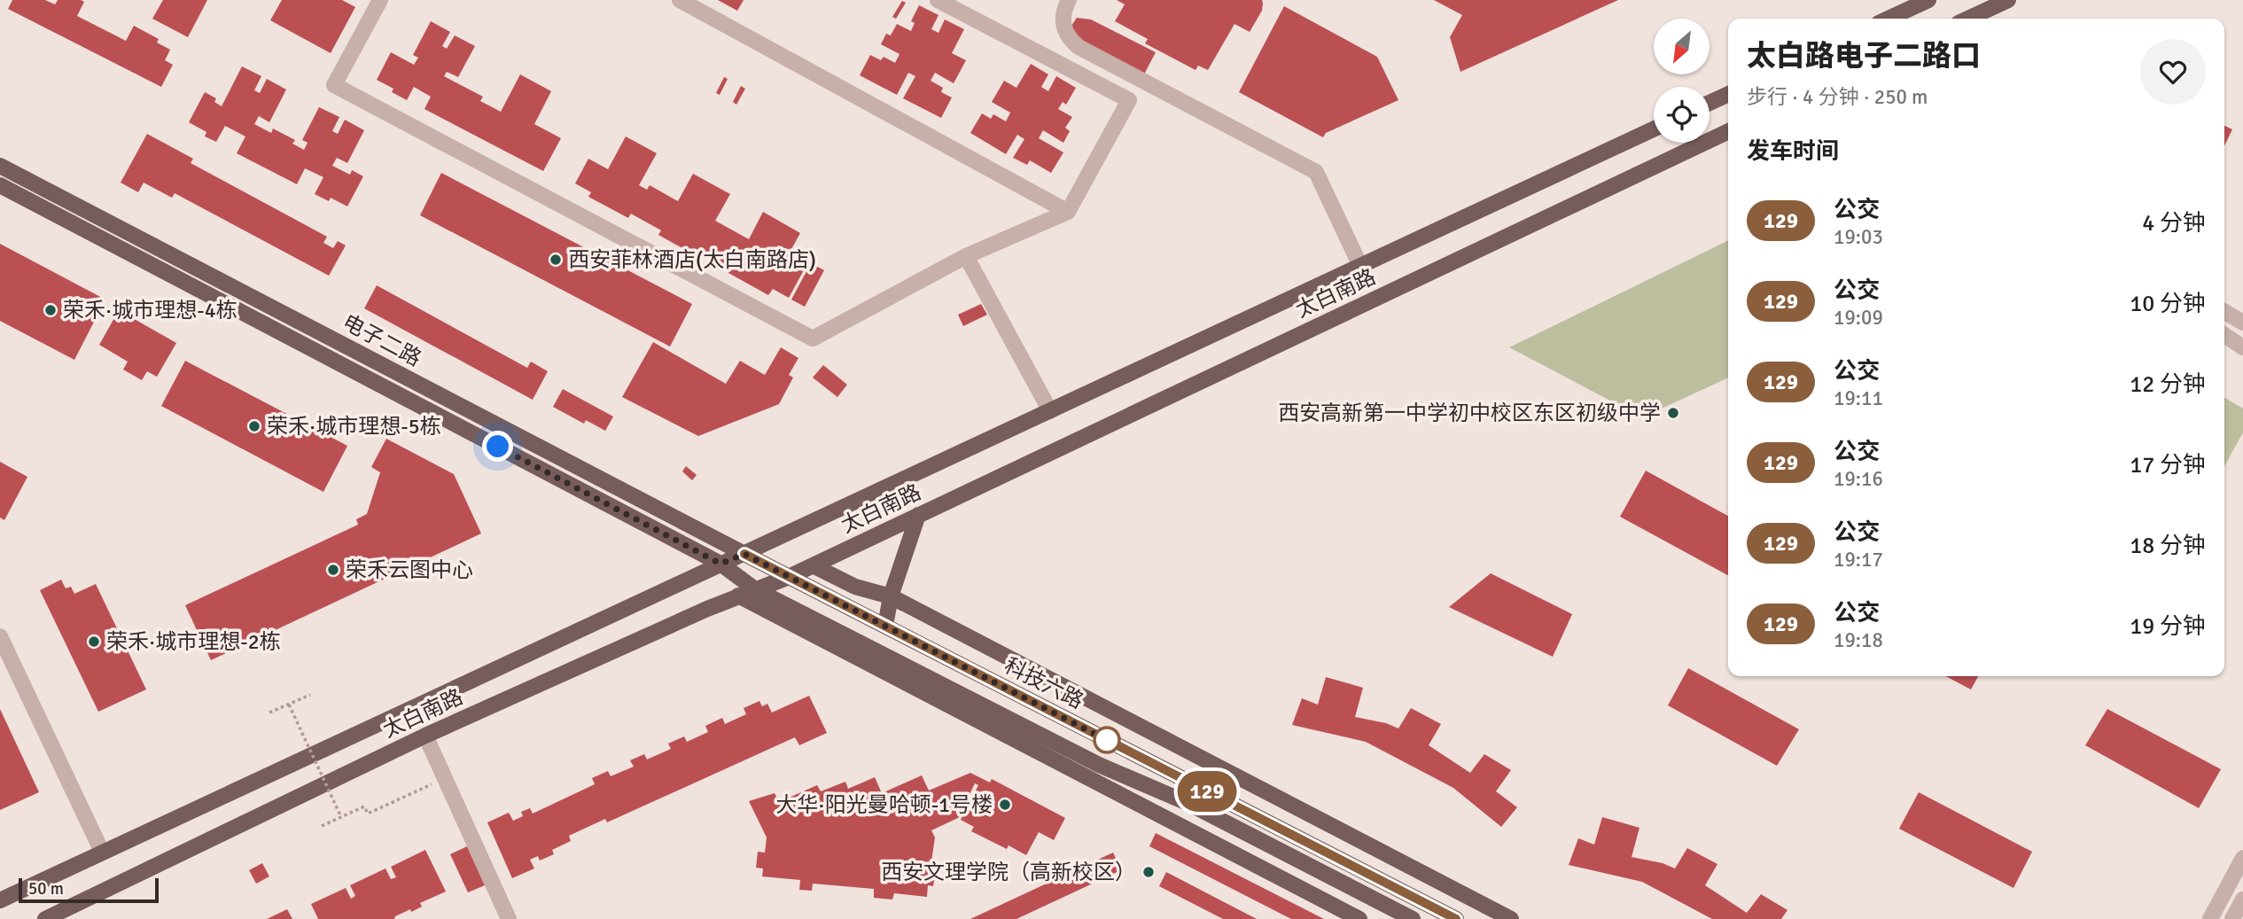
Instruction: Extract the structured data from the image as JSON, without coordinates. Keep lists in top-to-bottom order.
{
  "streets": {
    "main road": ["太白南路", "电子二路", "科技六路"]
  },
  "crossings": [
    ["太白南路", "电子二路"],
    ["太白南路", "科技六路"],
    ["电子二路", "科技六路"]
  ],
  "places": [
    "西安菲林酒店(太白南路店)",
    "荣禾·城市理想-4栋",
    "西安高新第一中学初中校区东区初级中学",
    "荣禾·城市理想-5栋",
    "荣禾云图中心",
    "荣禾·城市理想-2栋",
    "大华·阳光曼哈顿-1号楼",
    "西安文理学院（高新校区）"
  ],
  "lines": ["bus line 129"],
  "scale_bar": "50 m",
  "north": "bottom left",
  "page": {
    "on_map": "129",
    "heading": [
      ["太白路电子二路口", "步行 · 4 分钟 · 250 m"],
      "发车时间"
    ],
    "list": [
      {
        "mark": "129",
        "name": "公交",
        "note": "19:03",
        "value": "4 分钟"
      },
      {
        "mark": "129",
        "name": "公交",
        "note": "19:09",
        "value": "10 分钟"
      },
      {
        "mark": "129",
        "name": "公交",
        "note": "19:11",
        "value": "12 分钟"
      },
      {
        "mark": "129",
        "name": "公交",
        "note": "19:16",
        "value": "17 分钟"
      },
      {
        "mark": "129",
        "name": "公交",
        "note": "19:17",
        "value": "18 分钟"
      },
      {
        "mark": "129",
        "name": "公交",
        "note": "19:18",
        "value": "19 分钟"
      }
    ],
    "scale": "50 m"
  }
}
